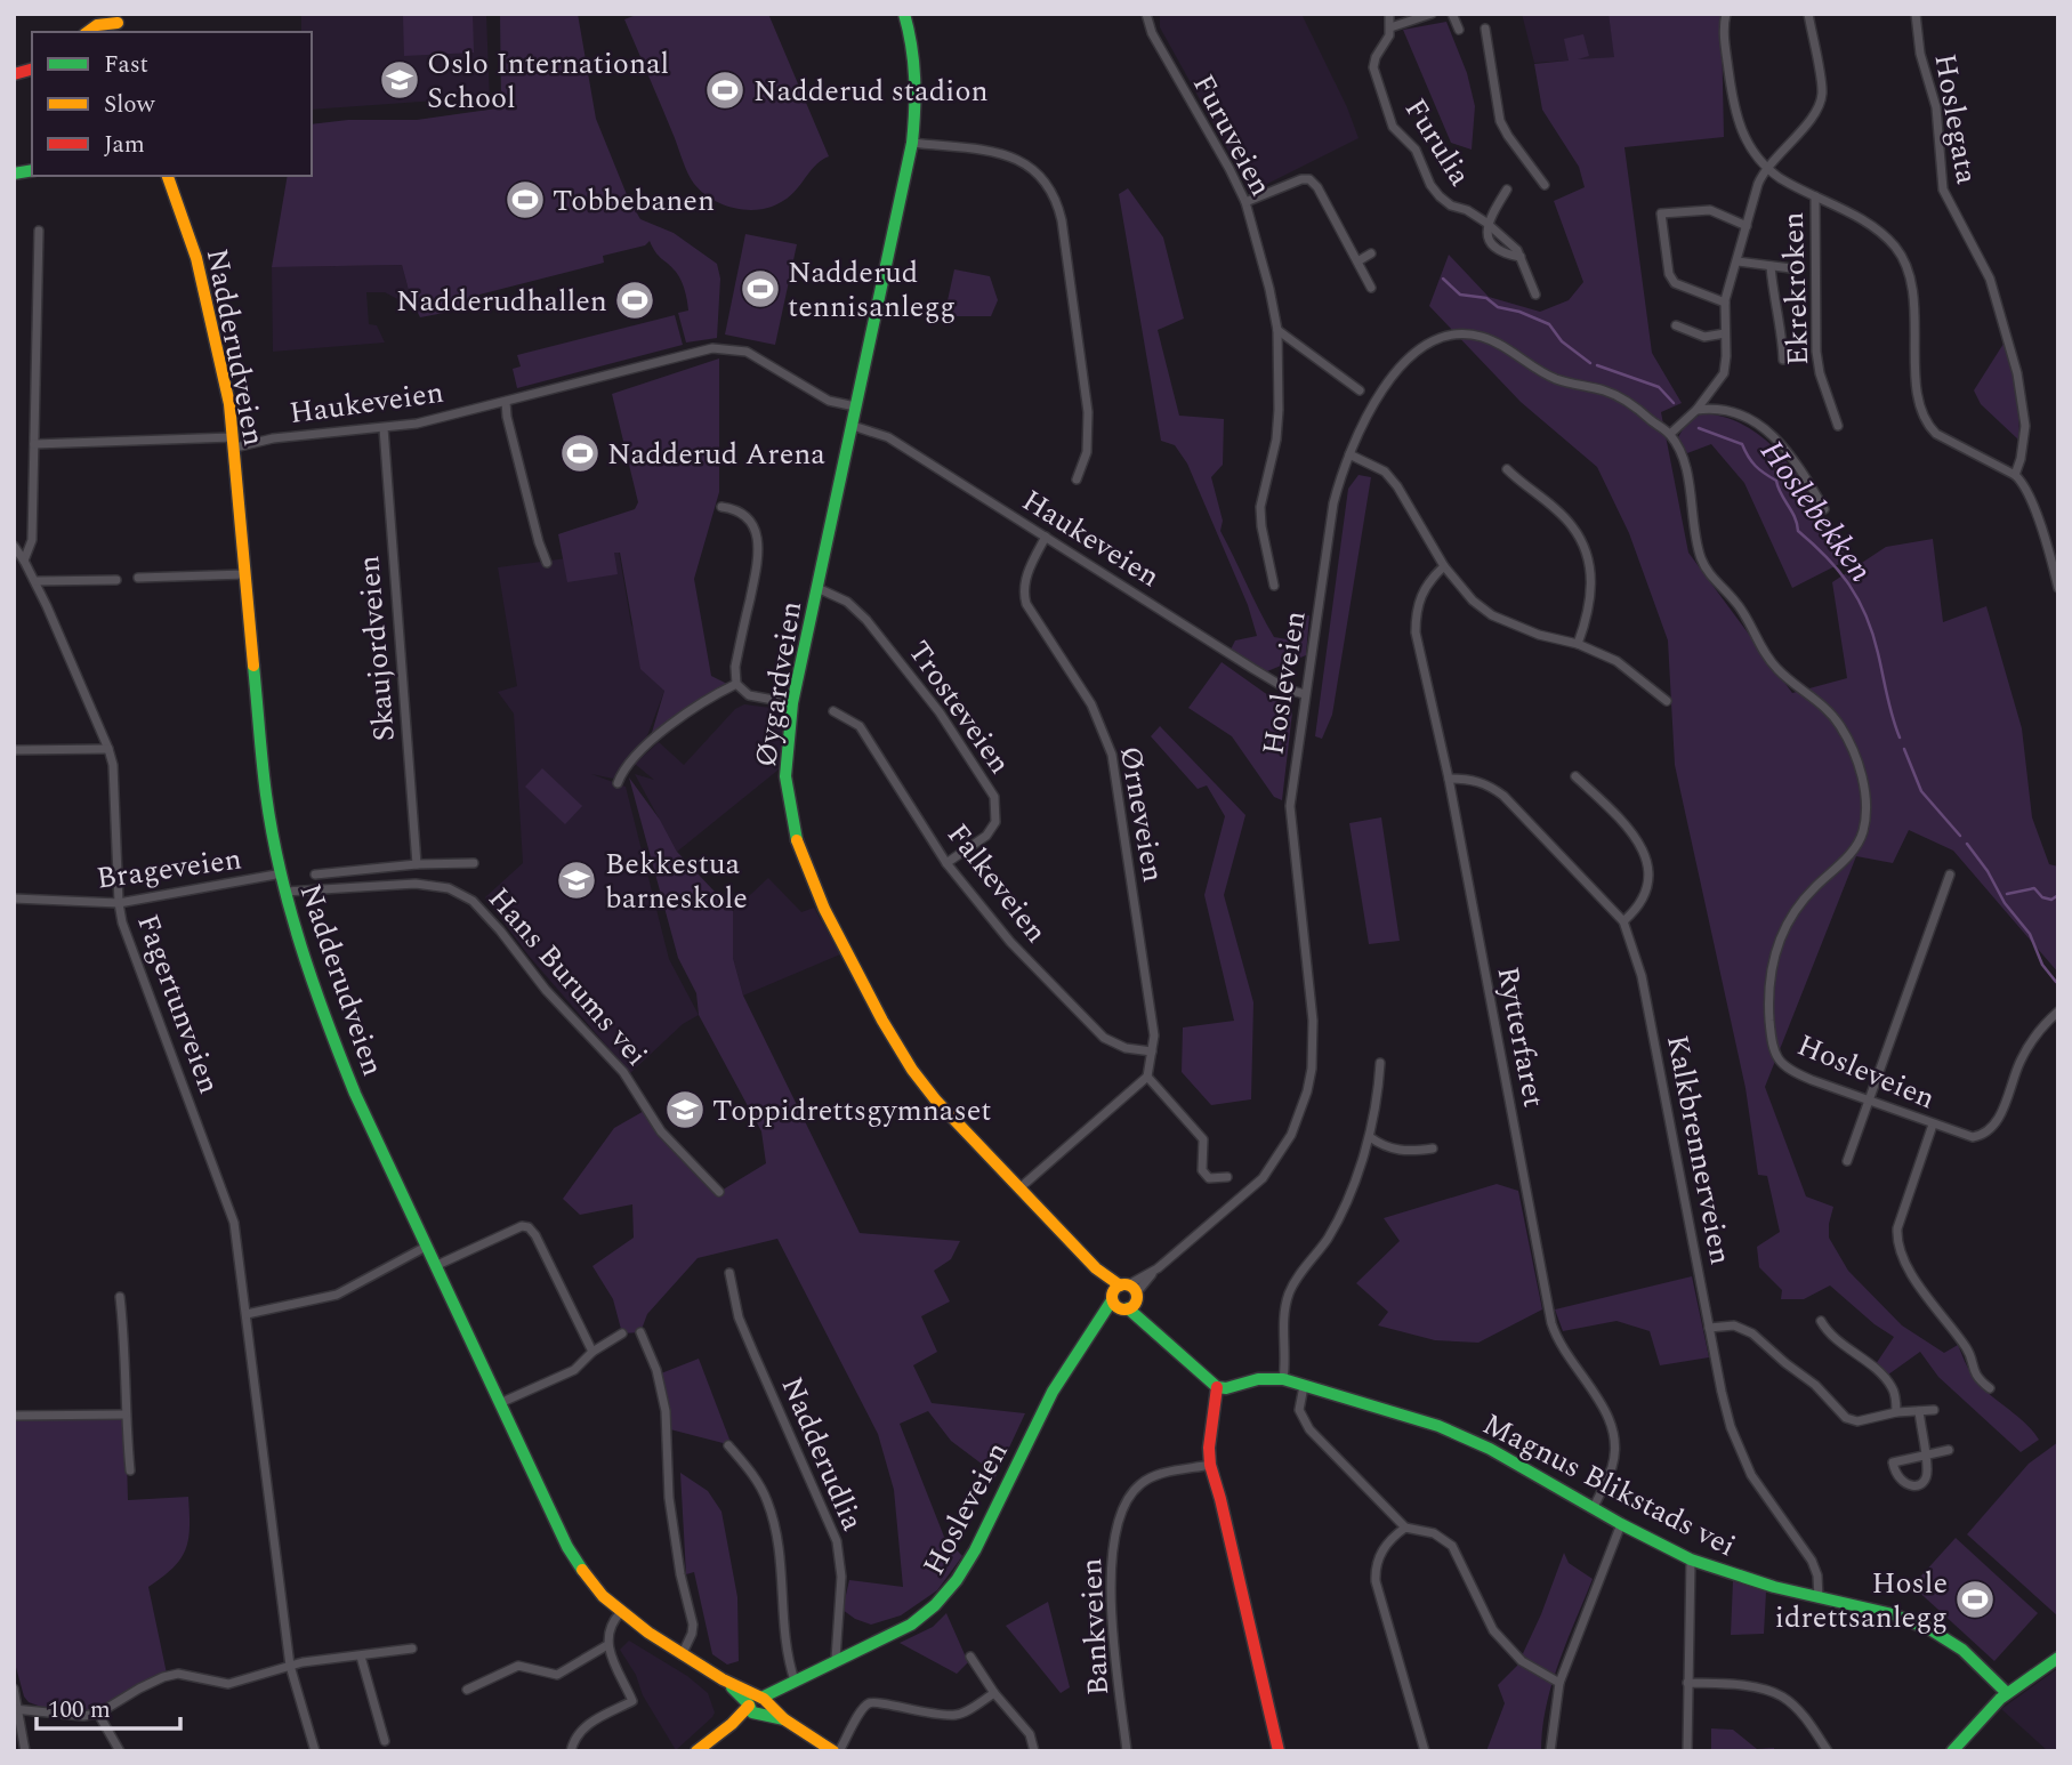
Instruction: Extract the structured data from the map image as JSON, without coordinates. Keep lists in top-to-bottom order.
{
  "streets": {
    "street": [
      "Hoslegata",
      "Furuveien",
      "Furulia",
      "Ekrekroken",
      "Nadderudveien",
      "Haukeveien",
      "Skaujordveien",
      "Hosleveien",
      "Øygardveien",
      "Trosteveien",
      "Ørneveien",
      "Brageveien",
      "Falkeveien",
      "Hans Burums vei",
      "Fagertunveien",
      "Rytterfaret",
      "Kalkbrennerveien",
      "Nadderudlia",
      "Magnus Blikstads vei",
      "Bankveien"
    ]
  },
  "crossings": [
    ["Hoslegata", "Ekrekroken"],
    ["Nadderudveien", "Haukeveien"],
    ["Nadderudveien", "Hosleveien"],
    ["Nadderudveien", "Brageveien"],
    ["Nadderudveien", "Hans Burums vei"],
    ["Haukeveien", "Skaujordveien"],
    ["Haukeveien", "Hosleveien"],
    ["Haukeveien", "Øygardveien"],
    ["Haukeveien", "Ørneveien"],
    ["Hosleveien", "Øygardveien"],
    ["Hosleveien", "Nadderudlia"],
    ["Øygardveien", "Trosteveien"],
    ["Øygardveien", "Magnus Blikstads vei"],
    ["Trosteveien", "Falkeveien"],
    ["Ørneveien", "Falkeveien"],
    ["Brageveien", "Fagertunveien"],
    ["Rytterfaret", "Kalkbrennerveien"],
    ["Rytterfaret", "Magnus Blikstads vei"],
    ["Kalkbrennerveien", "Magnus Blikstads vei"]
  ],
  "water": ["Hoslebekken"],
  "places": {
    "school or university": ["Oslo International School", "Bekkestua barneskole", "Toppidrettsgymnaset"],
    "sports": [
      "Nadderud stadion",
      "Tobbebanen",
      "Nadderud tennisanlegg",
      "Nadderudhallen",
      "Nadderud Arena",
      "Hosle idrettsanlegg"
    ]
  },
  "legend": ["Fast", "Slow", "Jam"],
  "scale_bar": "100 m"
}
